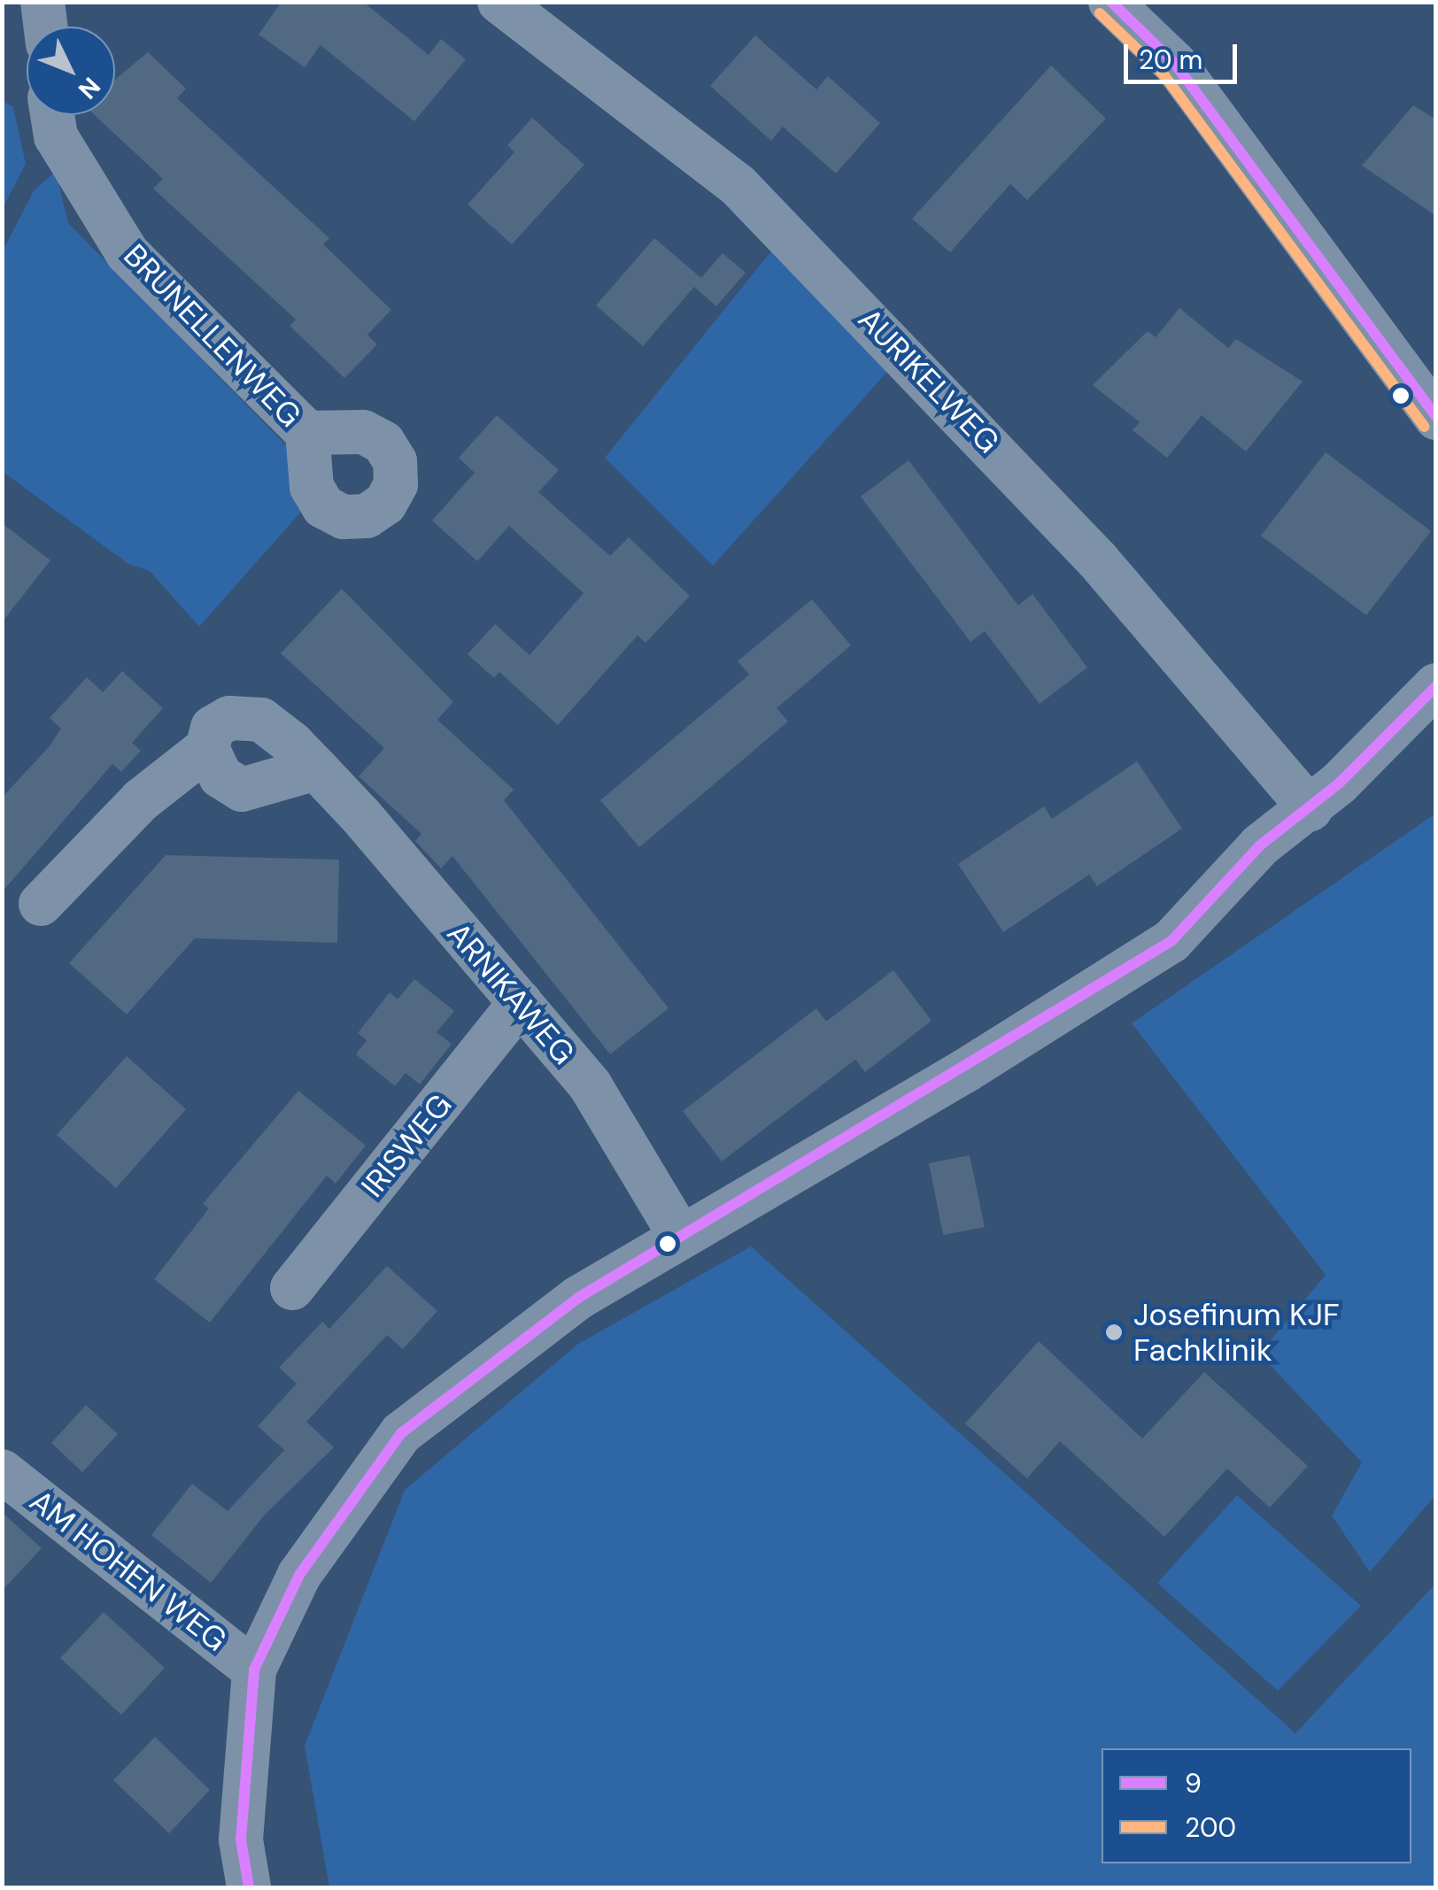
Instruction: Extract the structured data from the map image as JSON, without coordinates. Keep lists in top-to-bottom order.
{
  "streets": {
    "street": [
      "BRUNELLENWEG",
      "AURIKELWEG",
      "ARNIKAWEG",
      "IRISWEG",
      "AM HOHEN WEG"
    ]
  },
  "crossings": [
    ["ARNIKAWEG", "IRISWEG"]
  ],
  "places": ["Josefinum KJF Fachklinik"],
  "lines": ["transit line 9", "transit line 200"],
  "legend": ["9", "200"],
  "scale_bar": "20 m",
  "north": "bottom right"
}
